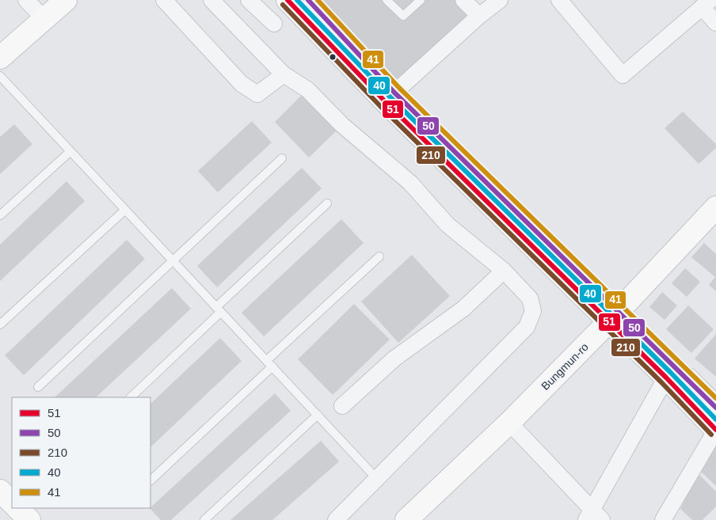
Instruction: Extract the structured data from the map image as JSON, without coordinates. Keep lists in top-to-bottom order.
{
  "streets": {
    "street": ["Bungmun-ro"]
  },
  "lines": [
    "transit line 51",
    "transit line 50",
    "transit line 40",
    "transit line 41",
    "transit line 210"
  ],
  "legend": [
    "51",
    "50",
    "210",
    "40",
    "41"
  ]
}
